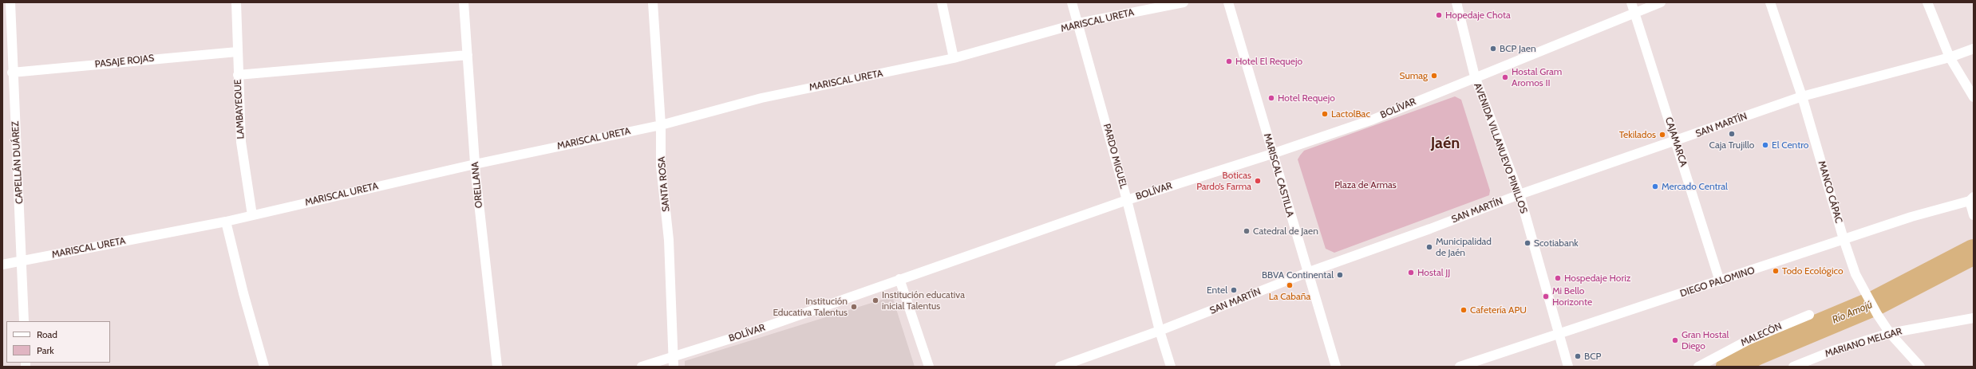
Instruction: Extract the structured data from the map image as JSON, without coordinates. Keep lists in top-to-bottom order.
{
  "streets": {
    "street": [
      "MARISCAL URETA",
      "PASAJE ROJAS",
      "BOLÍVAR",
      "LAMBAYEQUE",
      "SAN MARTÍN",
      "CAJAMARCA",
      "AVENIDA VILLANUEVO PINILLOS",
      "PARDO MIGUEL",
      "CAPELLÁN DUÁREZ",
      "MARISCAL CASTILLA",
      "SANTA ROSA",
      "ORELLANA",
      "MANCO CÁPAC",
      "DIEGO PALOMINO",
      "MALECÓN",
      "MARIANO MELGAR"
    ]
  },
  "crossings": [
    ["MARISCAL URETA", "LAMBAYEQUE"],
    ["MARISCAL URETA", "PARDO MIGUEL"],
    ["MARISCAL URETA", "CAPELLÁN DUÁREZ"],
    ["MARISCAL URETA", "SANTA ROSA"],
    ["MARISCAL URETA", "ORELLANA"],
    ["PASAJE ROJAS", "LAMBAYEQUE"],
    ["PASAJE ROJAS", "CAPELLÁN DUÁREZ"],
    ["BOLÍVAR", "CAJAMARCA"],
    ["BOLÍVAR", "AVENIDA VILLANUEVO PINILLOS"],
    ["BOLÍVAR", "PARDO MIGUEL"],
    ["BOLÍVAR", "MARISCAL CASTILLA"],
    ["BOLÍVAR", "SANTA ROSA"],
    ["SAN MARTÍN", "CAJAMARCA"],
    ["SAN MARTÍN", "AVENIDA VILLANUEVO PINILLOS"],
    ["SAN MARTÍN", "PARDO MIGUEL"],
    ["SAN MARTÍN", "MARISCAL CASTILLA"],
    ["SAN MARTÍN", "MANCO CÁPAC"],
    ["CAJAMARCA", "DIEGO PALOMINO"],
    ["AVENIDA VILLANUEVO PINILLOS", "DIEGO PALOMINO"],
    ["MANCO CÁPAC", "DIEGO PALOMINO"],
    ["MANCO CÁPAC", "MARIANO MELGAR"]
  ],
  "districts": ["Jaén"],
  "water": ["Río Amojú"],
  "parks": ["Plaza de Armas"],
  "places": [
    "Hopedaje Chota",
    "BCP Jaen",
    "Hotel El Requejo",
    "Sumag",
    "Hostal Gram Aromos II",
    "Hotel Requejo",
    "LactolBac",
    "Caja Trujillo",
    "Tekilados",
    "El Centro",
    "Boticas Pardo’s Farma",
    "Mercado Central",
    "Catedral de Jaen",
    "Scotiabank",
    "Municipalidad de Jaén",
    "Todo Ecológico",
    "Hostal JJ",
    "BBVA Continental",
    "Hospedaje Horiz",
    "La Cabaña",
    "Entel",
    "Mi Bello Horizonte",
    "Institución educativa inicial Talentus",
    "Institución Educativa Talentus",
    "Cafetería APU",
    "Gran Hostal Diego",
    "BCP"
  ],
  "legend": ["Road", "Park"]
}
